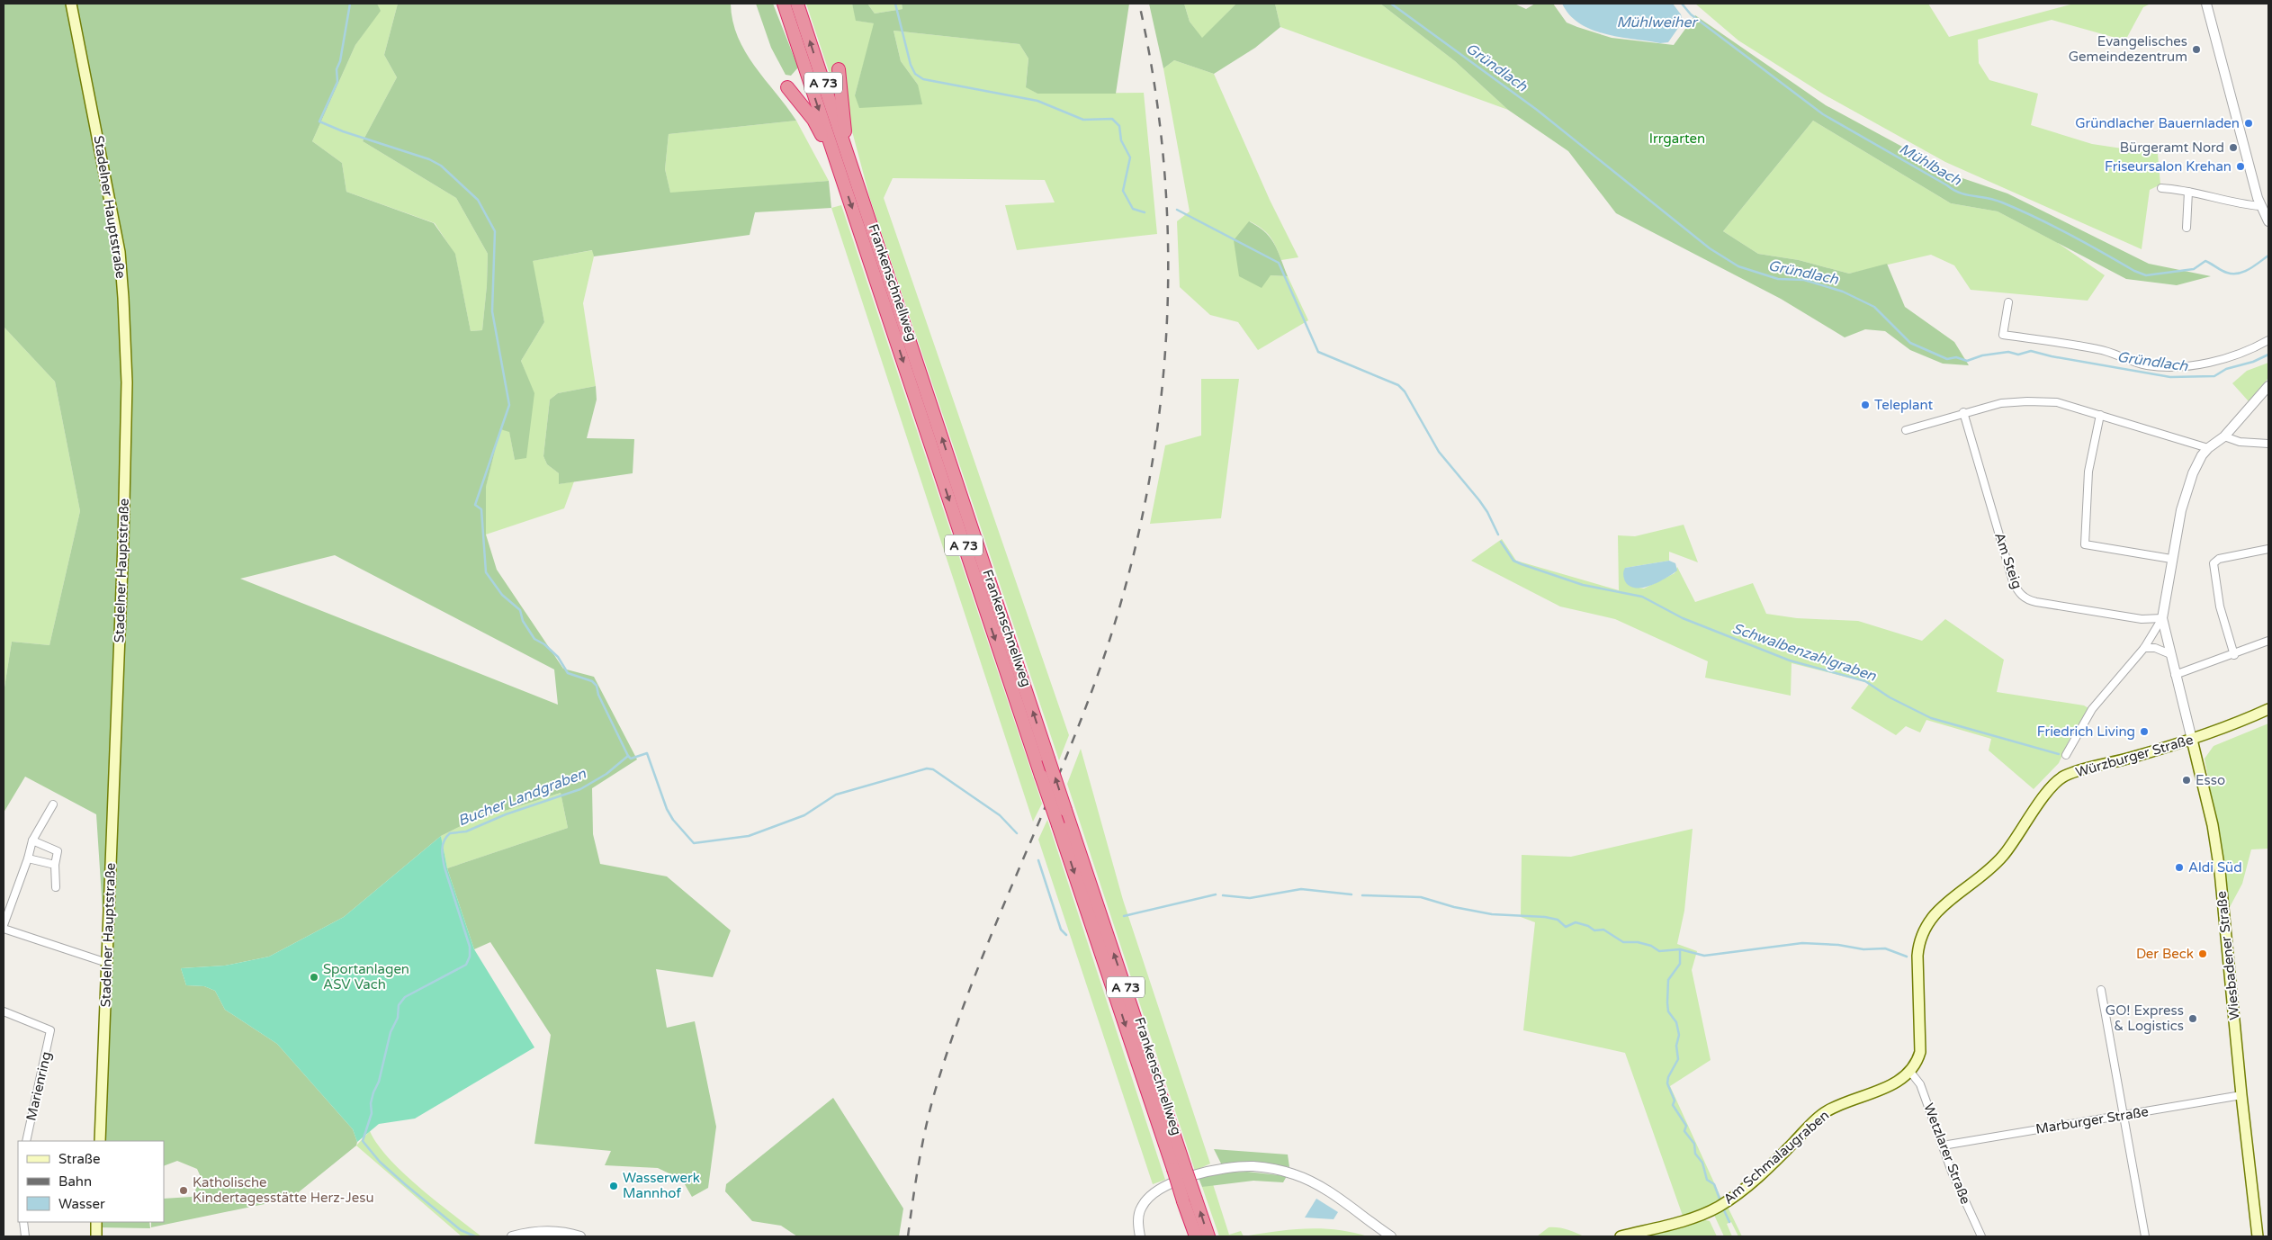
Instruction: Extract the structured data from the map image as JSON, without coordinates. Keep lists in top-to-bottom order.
{
  "streets": {
    "highway": ["A 73", "Frankenschnellweg"],
    "main road": [
      "Stadelner Hauptstraße",
      "Würzburger Straße",
      "Wiesbadener Straße",
      "Am Schmalaugraben"
    ],
    "street": [
      "Am Steig",
      "Marienring",
      "Marburger Straße",
      "Wetzlarer Straße"
    ]
  },
  "crossings": [
    ["Am Steig", "Wiesbadener Straße"],
    ["Würzburger Straße", "Wiesbadener Straße"],
    ["Würzburger Straße", "Wetzlarer Straße"],
    ["Würzburger Straße", "Am Schmalaugraben"],
    ["Wiesbadener Straße", "Marburger Straße"],
    ["Marburger Straße", "Wetzlarer Straße"],
    ["Wetzlarer Straße", "Am Schmalaugraben"]
  ],
  "water": [
    "Mühlweiher",
    "Gründlach",
    "Mühlbach",
    "Schwalbenzahlgraben",
    "Bucher Landgraben"
  ],
  "parks": ["Irrgarten"],
  "places": [
    "Evangelisches Gemeindezentrum",
    "Gründlacher Bauernladen",
    "Bürgeramt Nord",
    "Friseursalon Krehan",
    "Teleplant",
    "Friedrich Living",
    "Esso",
    "Aldi Süd",
    "Der Beck",
    "Sportanlagen ASV Vach",
    "GO! Express & Logistics",
    "Wasserwerk Mannhof",
    "Katholische Kindertagesstätte Herz-Jesu"
  ],
  "legend": ["Straße", "Bahn", "Wasser"]
}
